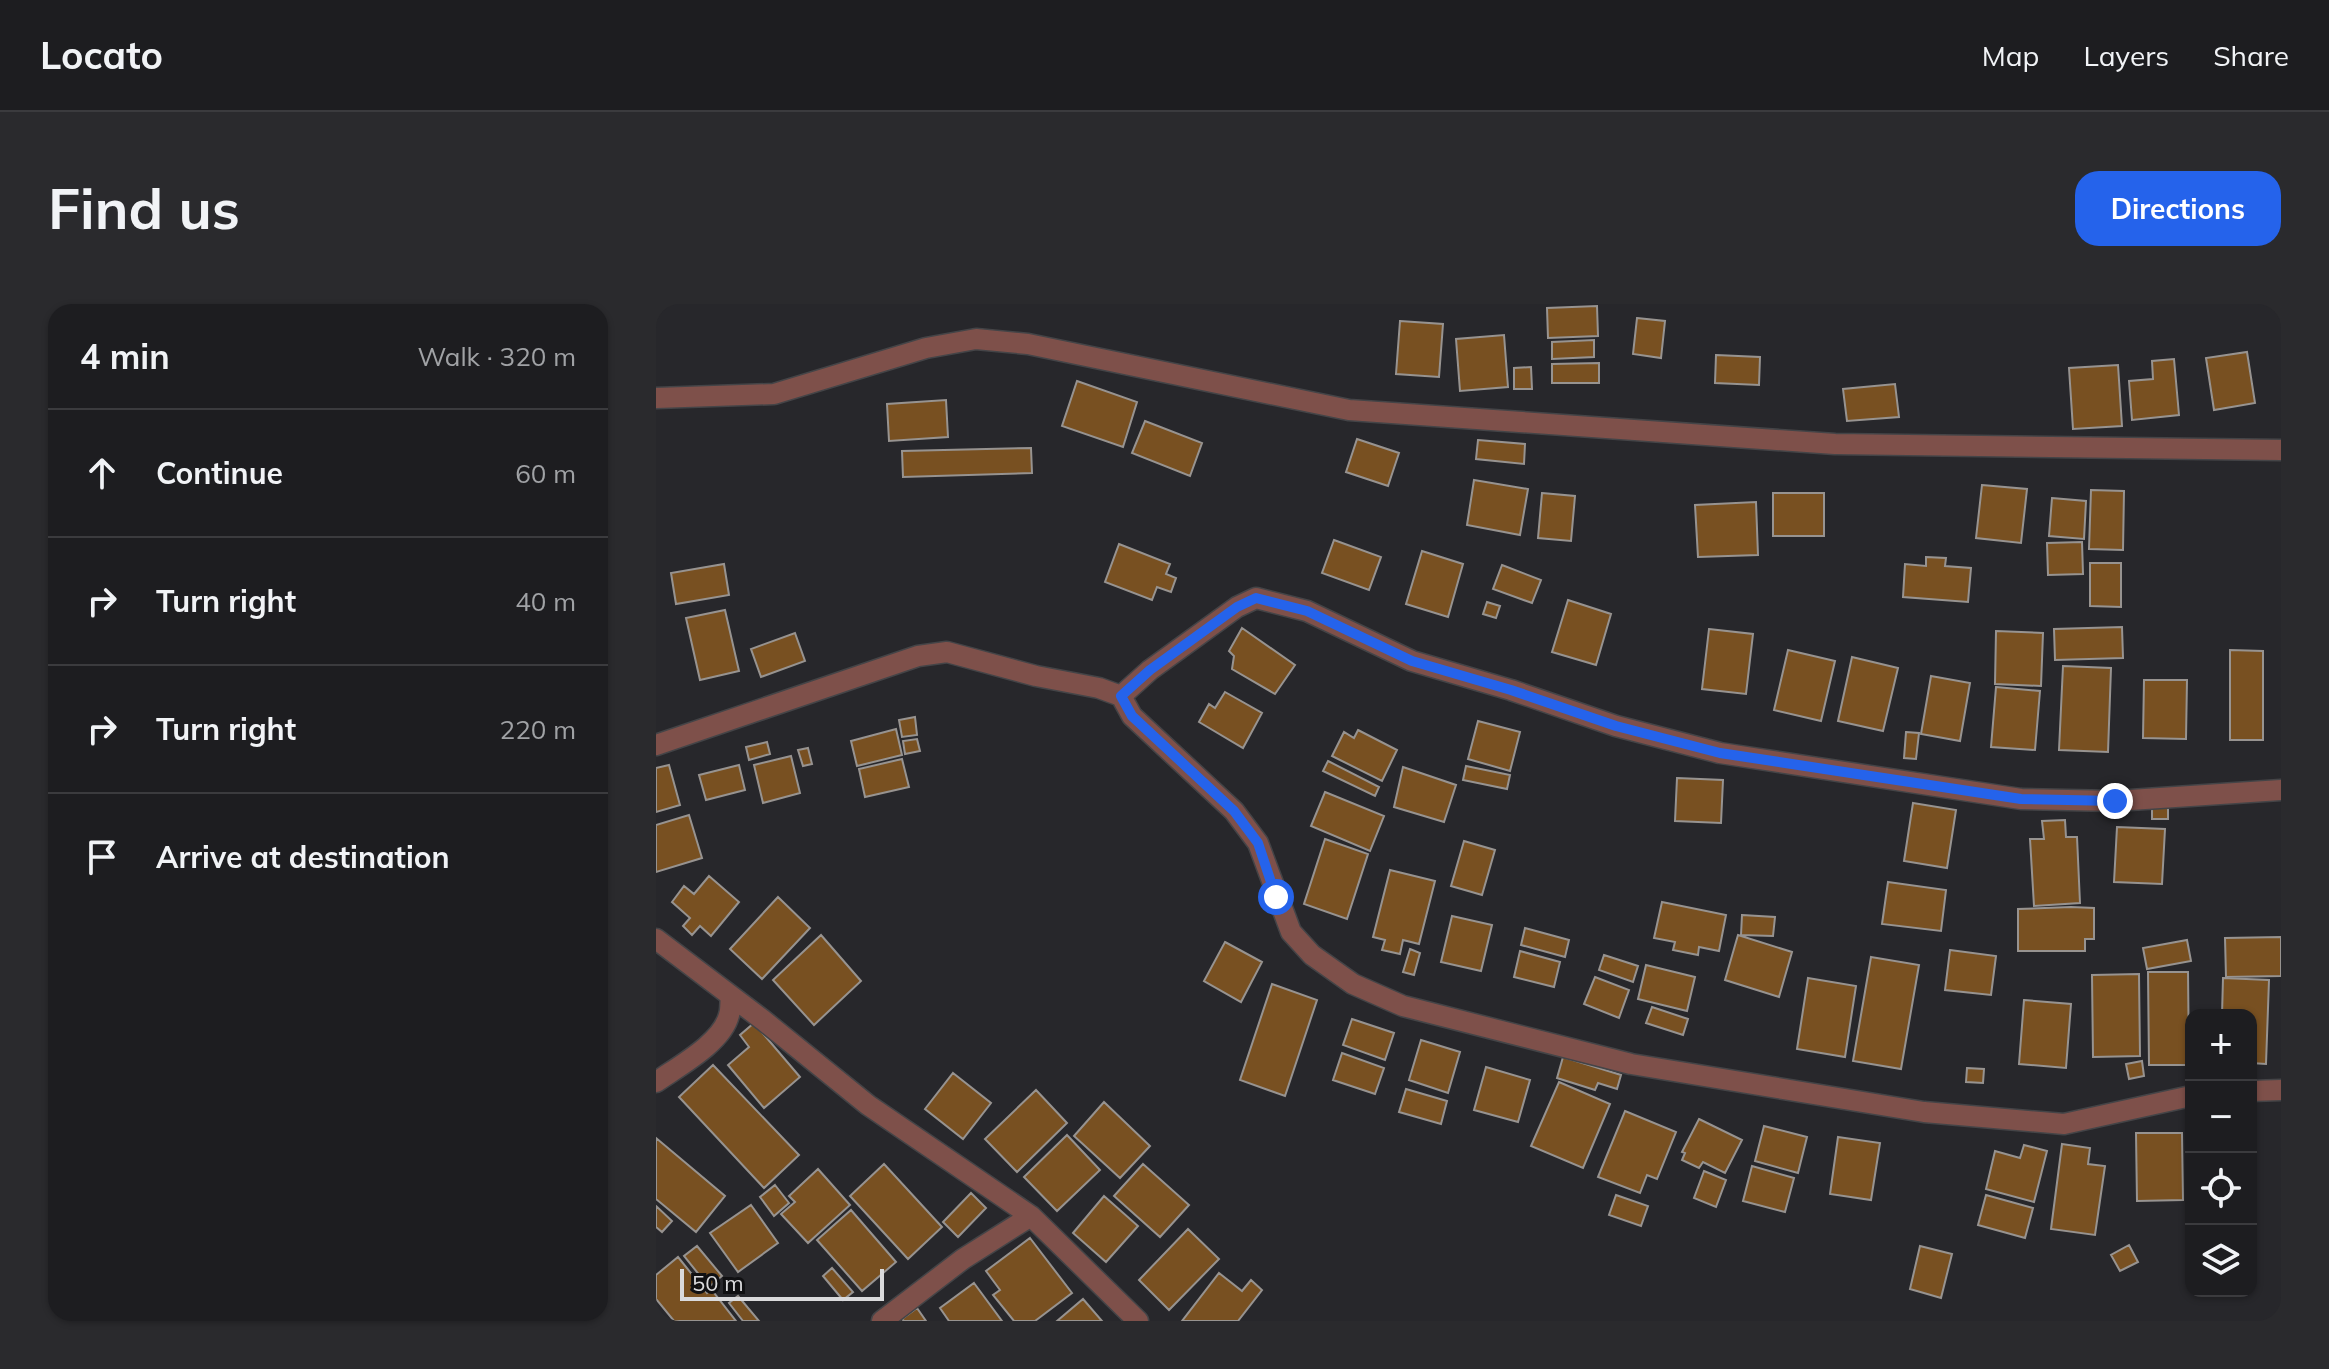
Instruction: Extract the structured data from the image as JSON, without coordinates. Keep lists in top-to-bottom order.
{
  "scale_bar": "50 m",
  "page": {
    "header": "Locato",
    "nav": ["Map", "Layers", "Share"],
    "buttons": "Directions",
    "title": "Find us",
    "heading": ["4 min", "Walk · 320 m"],
    "list": [
      ["Continue", "60 m"],
      ["Turn right", "40 m"],
      ["Turn right", "220 m"],
      "Arrive at destination"
    ],
    "map_buttons": ["+", "−"],
    "scale": "50 m"
  }
}
